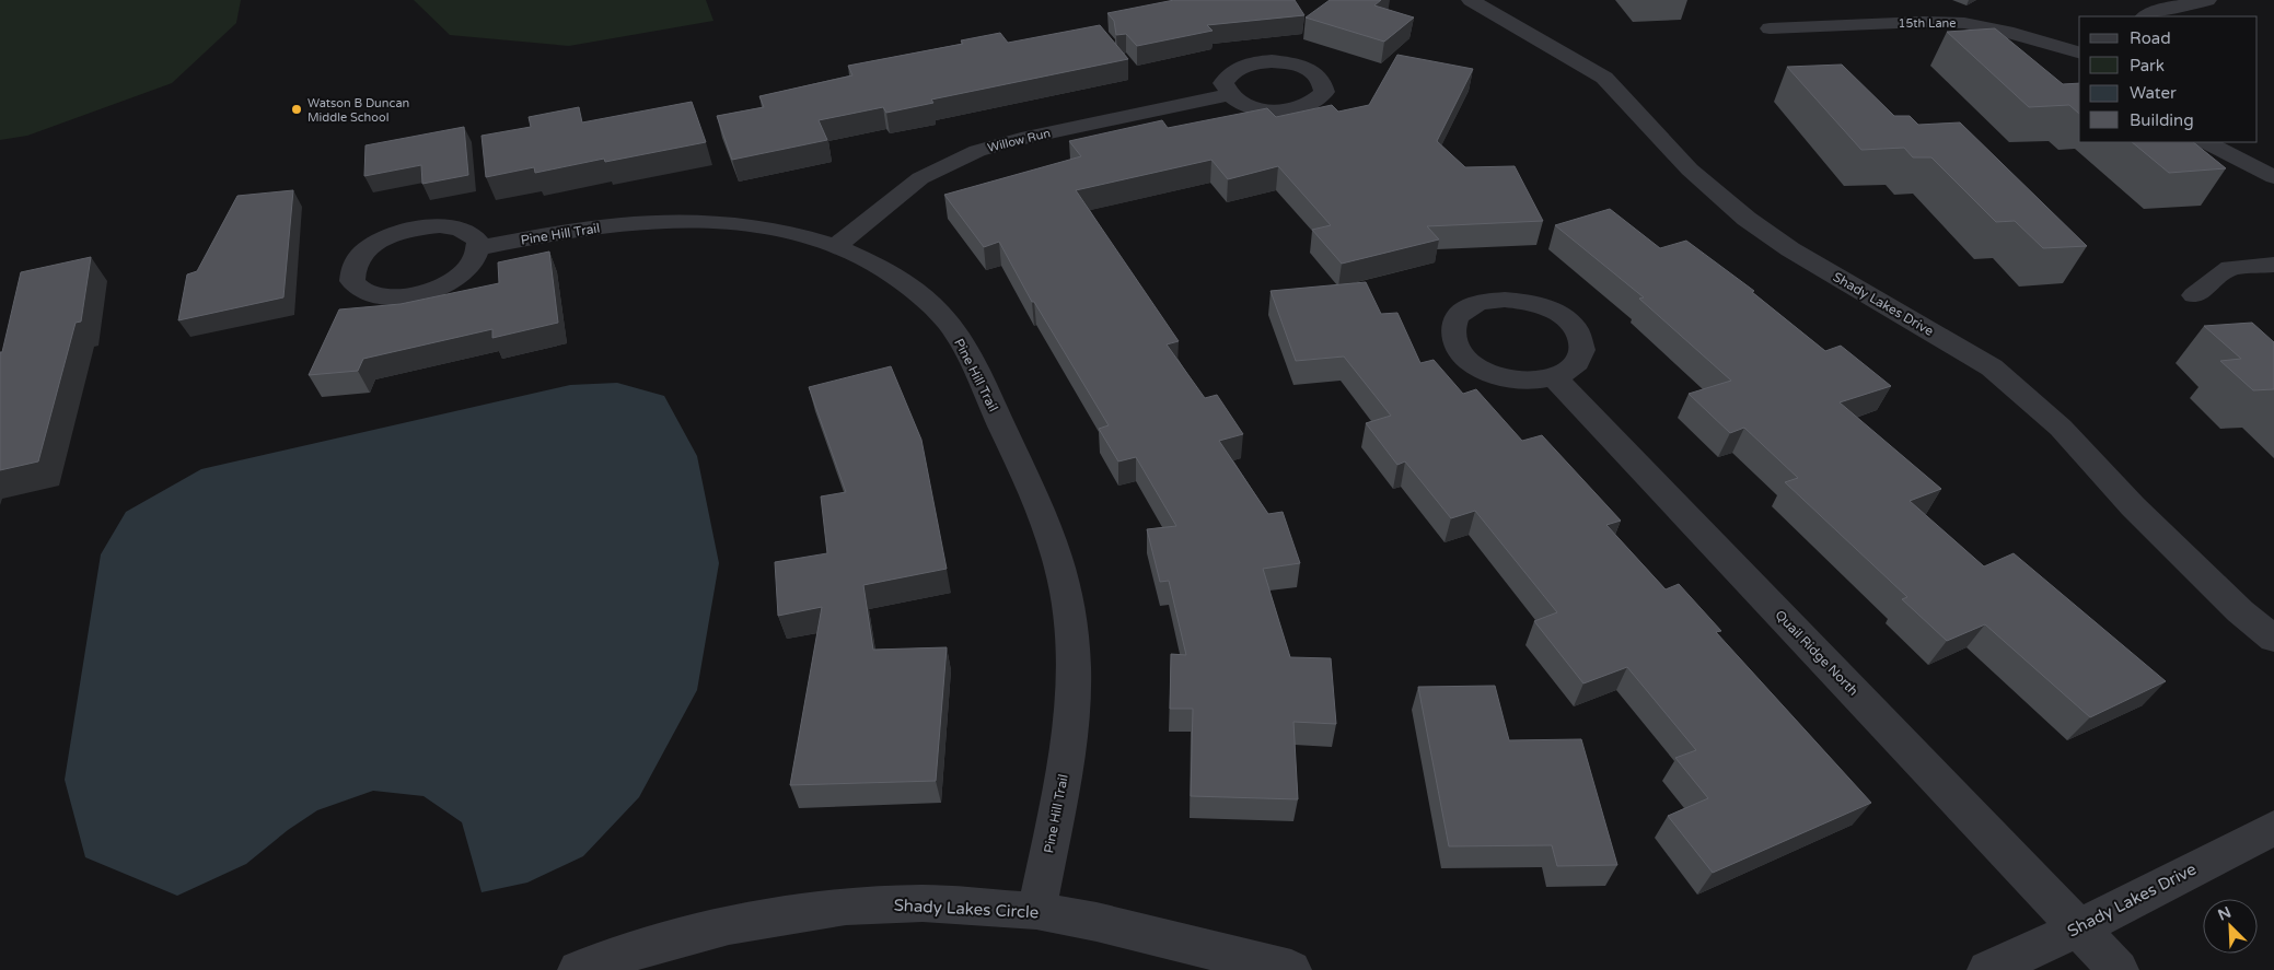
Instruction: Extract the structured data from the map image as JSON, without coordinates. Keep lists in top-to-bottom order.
{
  "streets": {
    "street": [
      "15th Lane",
      "Willow Run",
      "Pine Hill Trail",
      "Shady Lakes Drive",
      "Quail Ridge North",
      "Shady Lakes Circle"
    ]
  },
  "crossings": [
    ["Willow Run", "Pine Hill Trail"],
    ["Pine Hill Trail", "Shady Lakes Circle"],
    ["Shady Lakes Drive", "Quail Ridge North"]
  ],
  "places": ["Watson B Duncan Middle School"],
  "legend": [
    "Road",
    "Park",
    "Water",
    "Building"
  ],
  "north": "top left"
}
